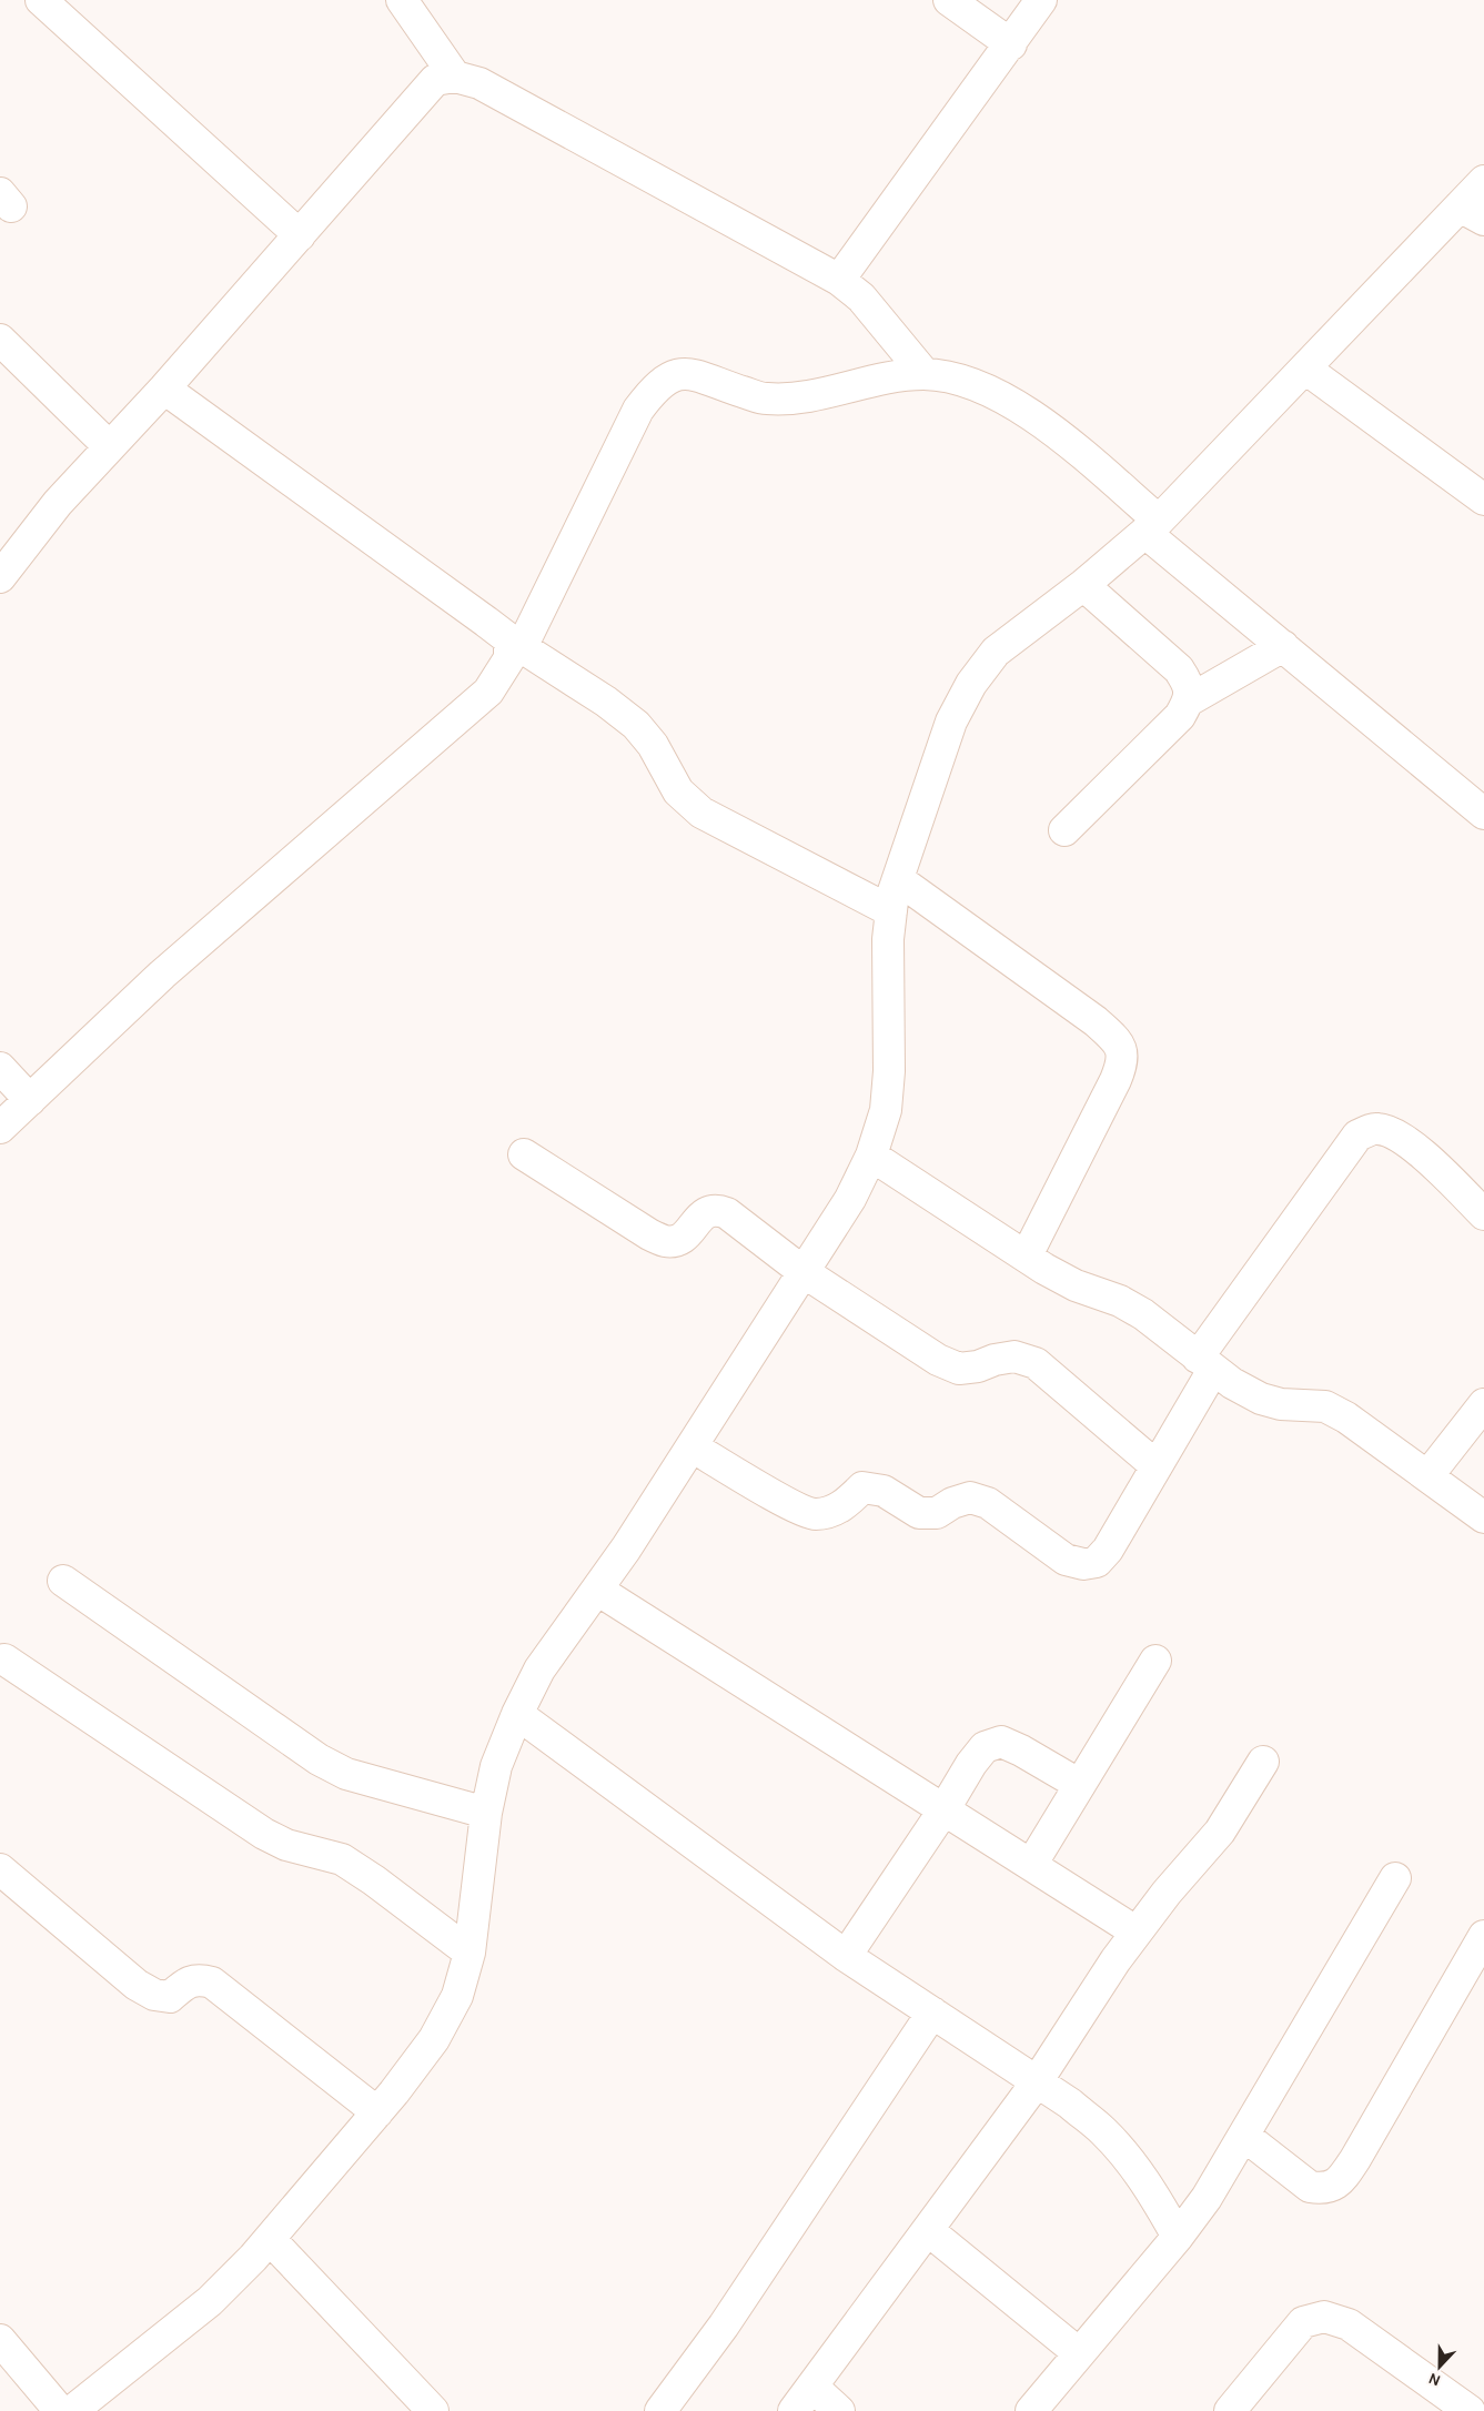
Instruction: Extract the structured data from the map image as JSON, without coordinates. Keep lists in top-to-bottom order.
{
  "north": "bottom"
}
